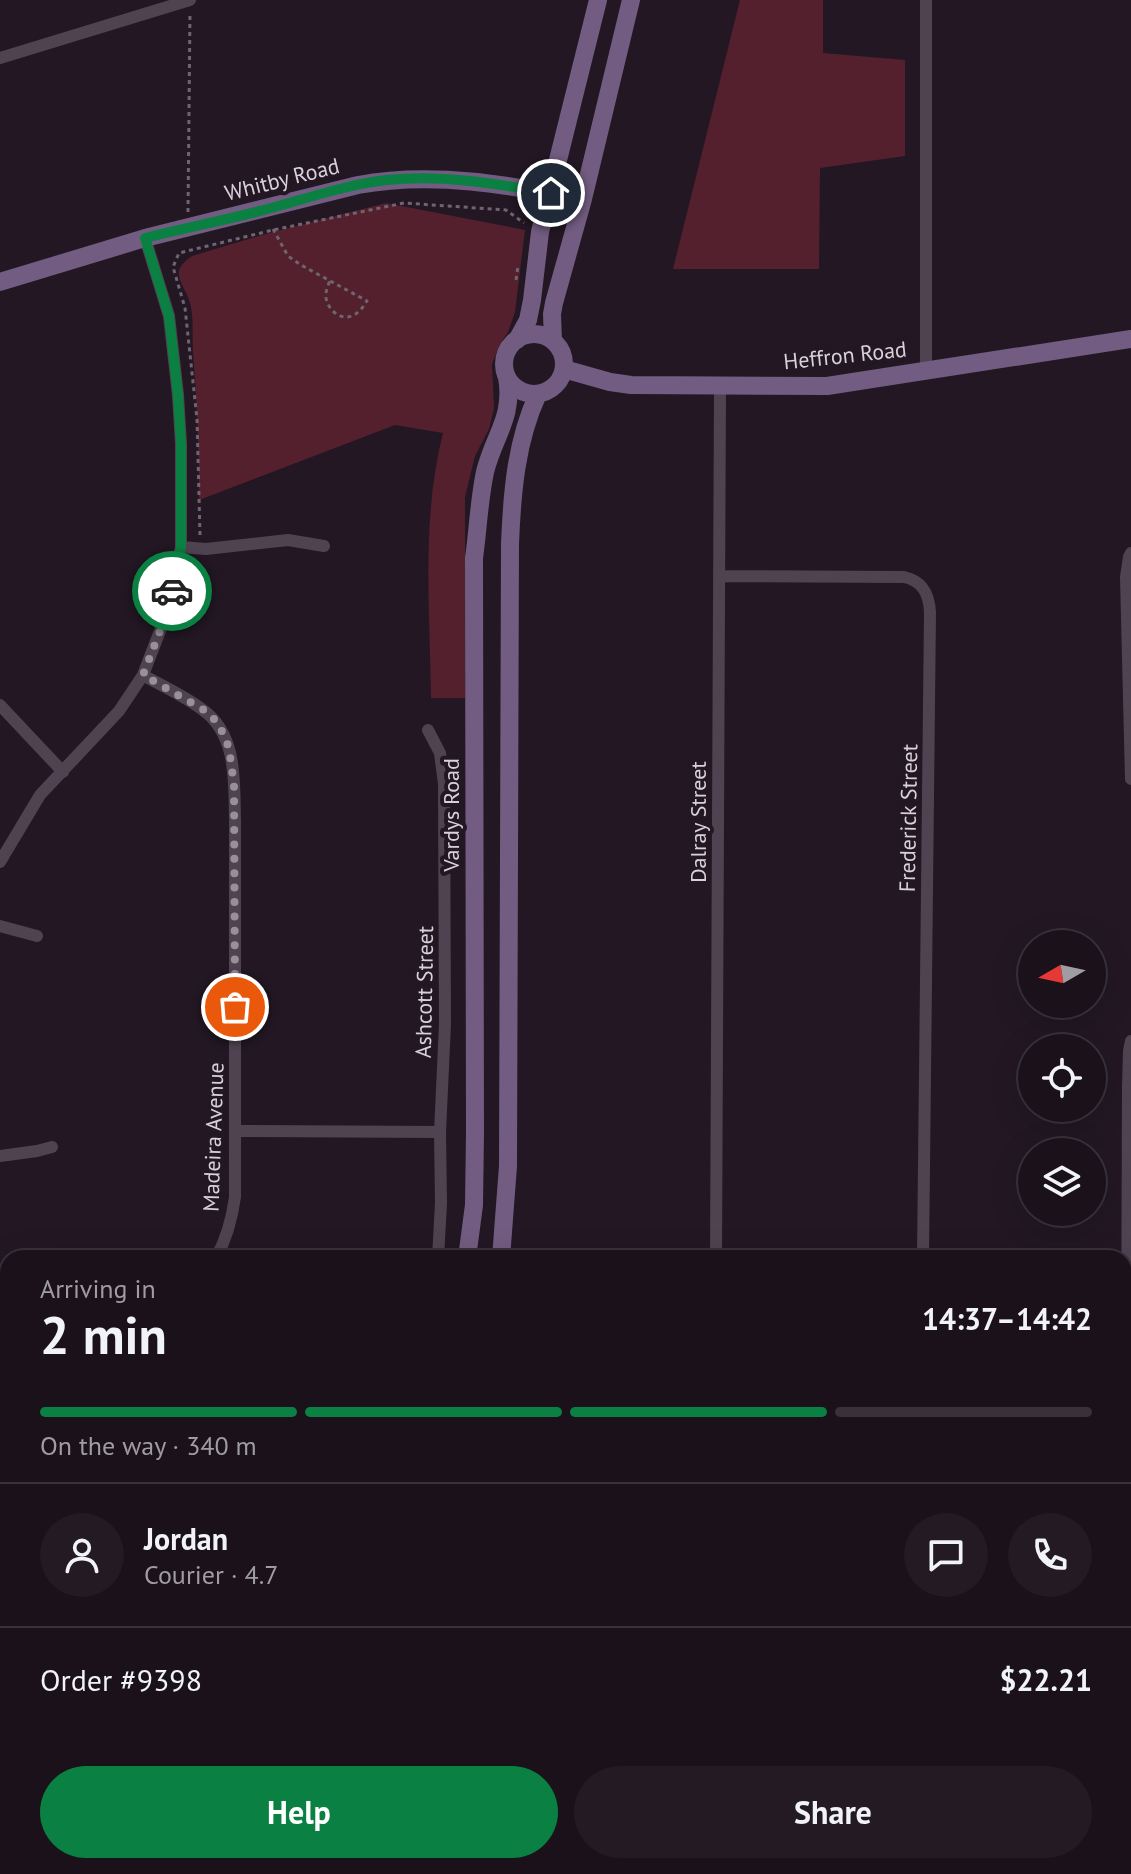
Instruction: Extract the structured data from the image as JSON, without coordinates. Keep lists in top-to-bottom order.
{
  "streets": {
    "main road": ["Whitby Road", "Heffron Road", "Vardys Road"],
    "street": [
      "Frederick Street",
      "Dalray Street",
      "Ashcott Street",
      "Madeira Avenue"
    ]
  },
  "crossings": [
    ["Heffron Road", "Vardys Road"],
    ["Heffron Road", "Dalray Street"],
    ["Frederick Street", "Dalray Street"]
  ],
  "north": "left",
  "page": {
    "heading": ["2 min", "Arriving in", "14:37–14:42"],
    "panel": [
      "Jordan",
      "Courier · 4.7",
      "Order #9398",
      "$22.21"
    ],
    "bar": "On the way · 340 m",
    "buttons": ["Help", "Share"]
  }
}
